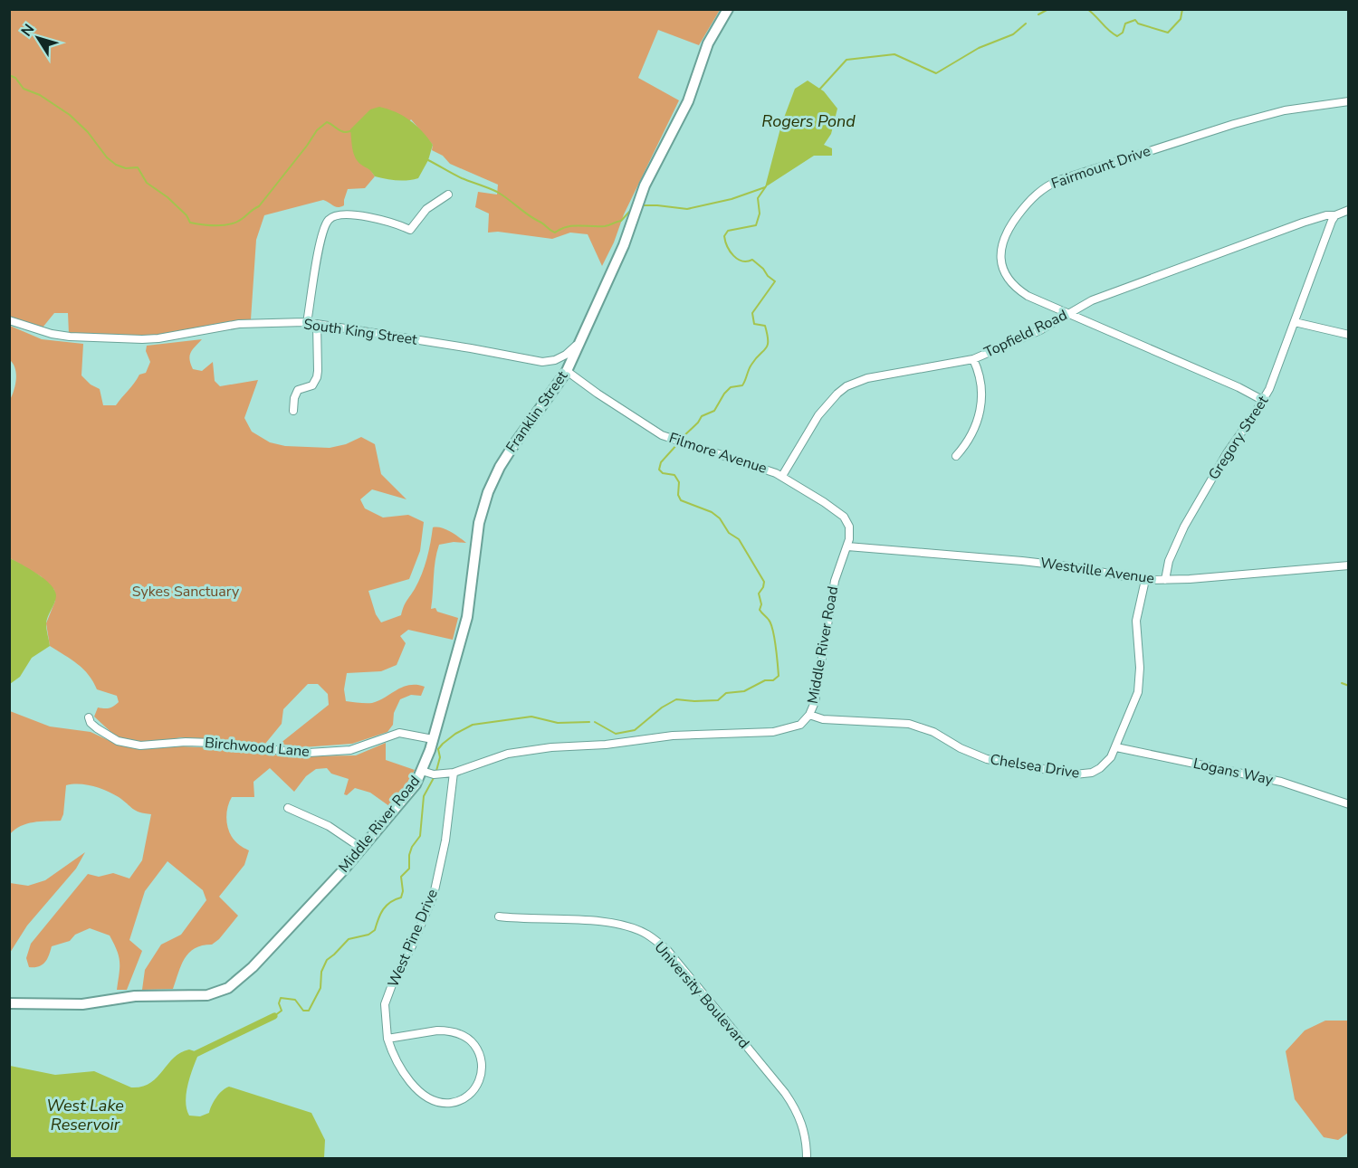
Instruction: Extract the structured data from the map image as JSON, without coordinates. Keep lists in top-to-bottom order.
{
  "streets": {
    "main road": ["Franklin Street", "Middle River Road"],
    "street": [
      "Fairmount Drive",
      "South King Street",
      "Topfield Road",
      "Gregory Street",
      "Filmore Avenue",
      "Westville Avenue",
      "Birchwood Lane",
      "Chelsea Drive",
      "Logans Way",
      "West Pine Drive",
      "University Boulevard"
    ]
  },
  "crossings": [
    ["Fairmount Drive", "Topfield Road"],
    ["Fairmount Drive", "Gregory Street"],
    ["South King Street", "Franklin Street"],
    ["Topfield Road", "Gregory Street"],
    ["Topfield Road", "Filmore Avenue"],
    ["Franklin Street", "Filmore Avenue"],
    ["Franklin Street", "Middle River Road"],
    ["Franklin Street", "Birchwood Lane"],
    ["Gregory Street", "Westville Avenue"],
    ["Filmore Avenue", "Westville Avenue"],
    ["Filmore Avenue", "Middle River Road"],
    ["Westville Avenue", "Middle River Road"],
    ["Westville Avenue", "Chelsea Drive"],
    ["Middle River Road", "Chelsea Drive"],
    ["Middle River Road", "West Pine Drive"],
    ["Chelsea Drive", "Logans Way"]
  ],
  "water": ["Rogers Pond", "West Lake Reservoir"],
  "parks": ["Sykes Sanctuary"],
  "north": "top left"
}
